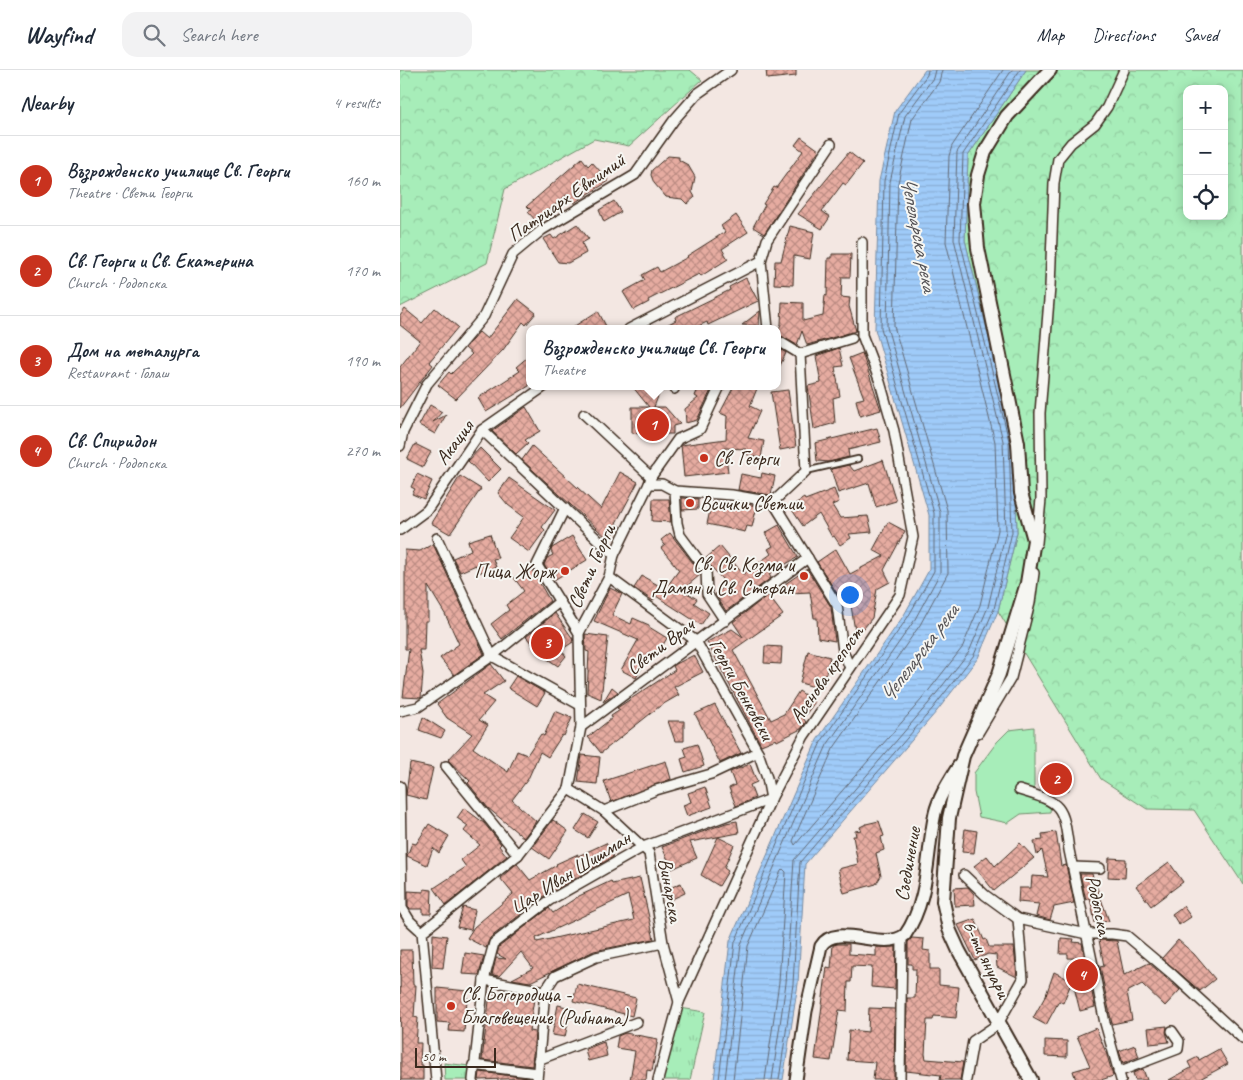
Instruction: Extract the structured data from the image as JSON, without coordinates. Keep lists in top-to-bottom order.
{
  "streets": {
    "main road": ["6-ти януари"],
    "street": [
      "Патриарх Евтимий",
      "Акация",
      "Свети Георги",
      "Свети Врач",
      "Асенова крепост",
      "Георги Бенковски",
      "Съединение",
      "Цар Иван Шишман",
      "Винарска",
      "Родопска"
    ]
  },
  "crossings": [
    ["Свети Георги", "Свети Врач"],
    ["Свети Георги", "Георги Бенковски"],
    ["Свети Георги", "Винарска"],
    ["Свети Врач", "Георги Бенковски"],
    ["Асенова крепост", "Георги Бенковски"],
    ["Асенова крепост", "Цар Иван Шишман"],
    ["Асенова крепост", "Винарска"],
    ["Георги Бенковски", "Цар Иван Шишман"],
    ["Съединение", "6-ти януари"],
    ["Цар Иван Шишман", "Винарска"]
  ],
  "water": ["Чепеларска река"],
  "places": [
    "Св. Георги",
    "Всички Светии",
    "Пица Жорж",
    "Св. Св. Козма и Дамян и Св. Стефан",
    "Св. Богородица - Благовещение (Рибната)"
  ],
  "scale_bar": "50 m",
  "page": {
    "header": "Wayfind",
    "search": "Search here",
    "nav": ["Map", "Directions", "Saved"],
    "heading": ["Nearby", "4 results"],
    "map_buttons": ["+", "−"],
    "list": [
      {
        "mark": "1",
        "name": "Възрожденско училище Св. Георги",
        "note": "Theatre · Свети Георги",
        "value": "160 m"
      },
      {
        "mark": "2",
        "name": "Св. Георги и Св. Екатерина",
        "note": "Church · Родопска",
        "value": "170 m"
      },
      {
        "mark": "3",
        "name": "Дом на металурга",
        "note": "Restaurant · Голаш",
        "value": "190 m"
      },
      {
        "mark": "4",
        "name": "Св. Спиридон",
        "note": "Church · Родопска",
        "value": "270 m"
      }
    ],
    "popup": ["Възрожденско училище Св. Георги", "Theatre"],
    "pins": [
      "1",
      "3",
      "2",
      "4"
    ],
    "scale": "50 m"
  }
}
